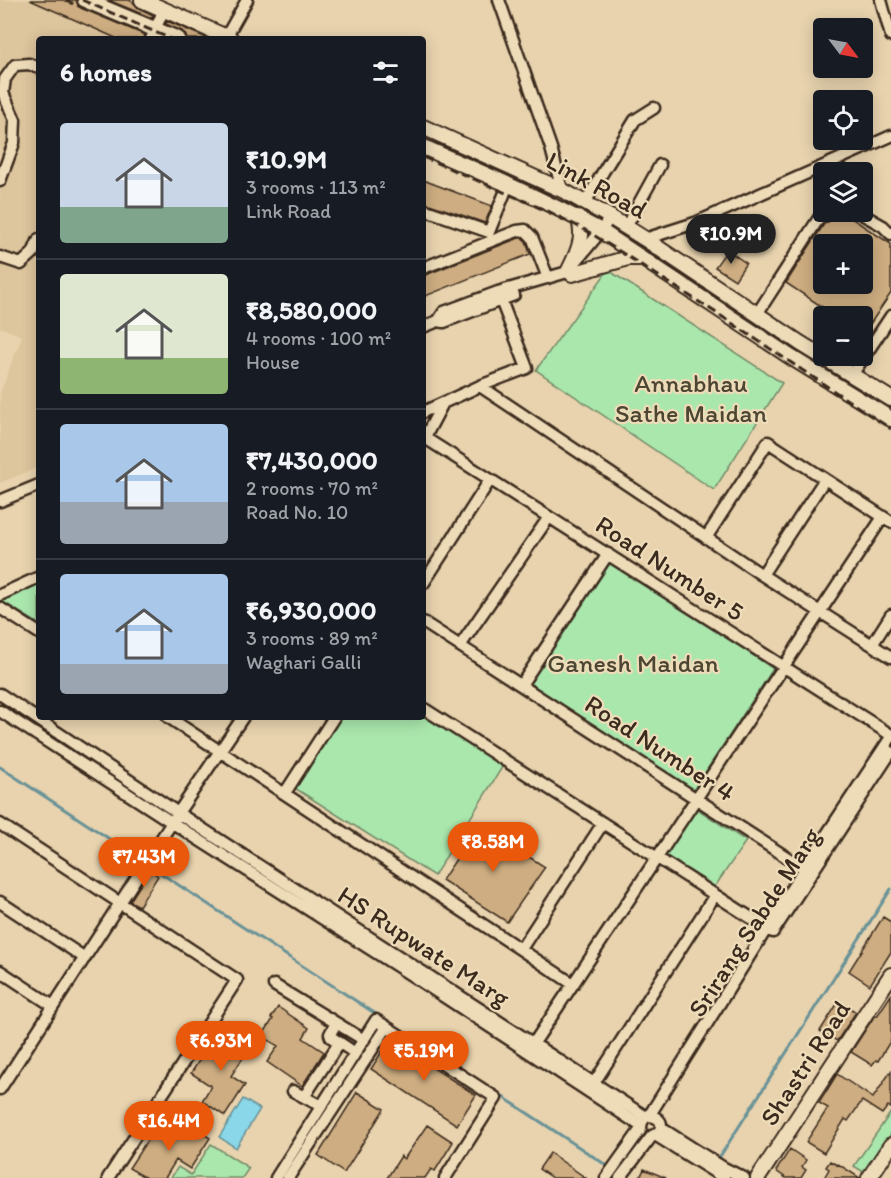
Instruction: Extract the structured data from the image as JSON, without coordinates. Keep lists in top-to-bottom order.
{
  "streets": {
    "main road": ["Link Road", "Shastri Road"],
    "street": [
      "Road Number 5",
      "Road Number 4",
      "Srirang Sabde Marg",
      "HS Rupwate Marg"
    ]
  },
  "crossings": [
    ["Road Number 4", "Srirang Sabde Marg"],
    ["Srirang Sabde Marg", "HS Rupwate Marg"]
  ],
  "parks": ["Annabhau Sathe Maidan", "Ganesh Maidan"],
  "north": "bottom right",
  "page": {
    "map_buttons": ["+", "−"],
    "heading": "6 homes",
    "list": [
      {
        "name": "₹10.9M",
        "note": "3 rooms · 113 m² · Link Road"
      },
      {
        "name": "₹8,580,000",
        "note": "4 rooms · 100 m² · House"
      },
      {
        "name": "₹7,430,000",
        "note": "2 rooms · 70 m² · Road No. 10"
      },
      {
        "name": "₹6,930,000",
        "note": "3 rooms · 89 m² · Waghari Galli"
      }
    ],
    "price": [
      "₹10.9M",
      "₹8.58M",
      "₹7.43M",
      "₹6.93M",
      "₹5.19M",
      "₹16.4M"
    ]
  }
}
